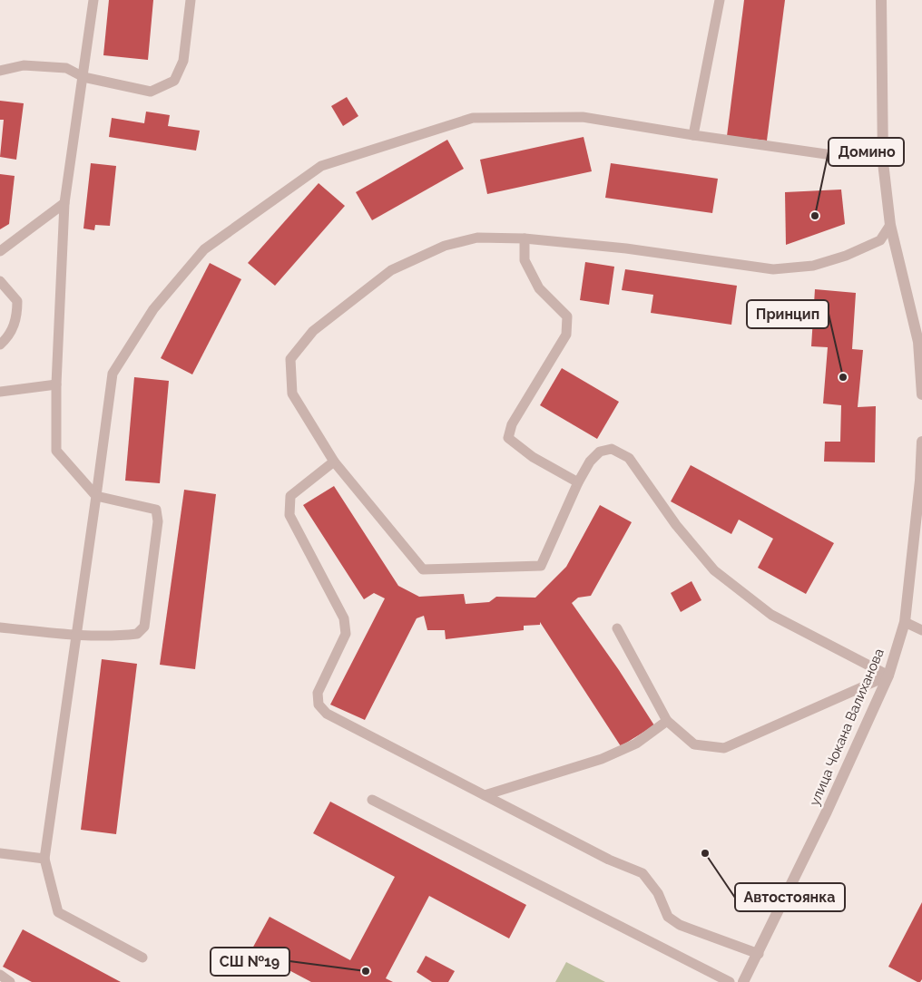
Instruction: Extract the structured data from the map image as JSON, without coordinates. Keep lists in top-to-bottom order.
{
  "streets": {
    "street": ["улица Чокана Валиханова"]
  },
  "places": [
    "Домино",
    "Принцип",
    "Автостоянка",
    "СШ №19"
  ]
}
